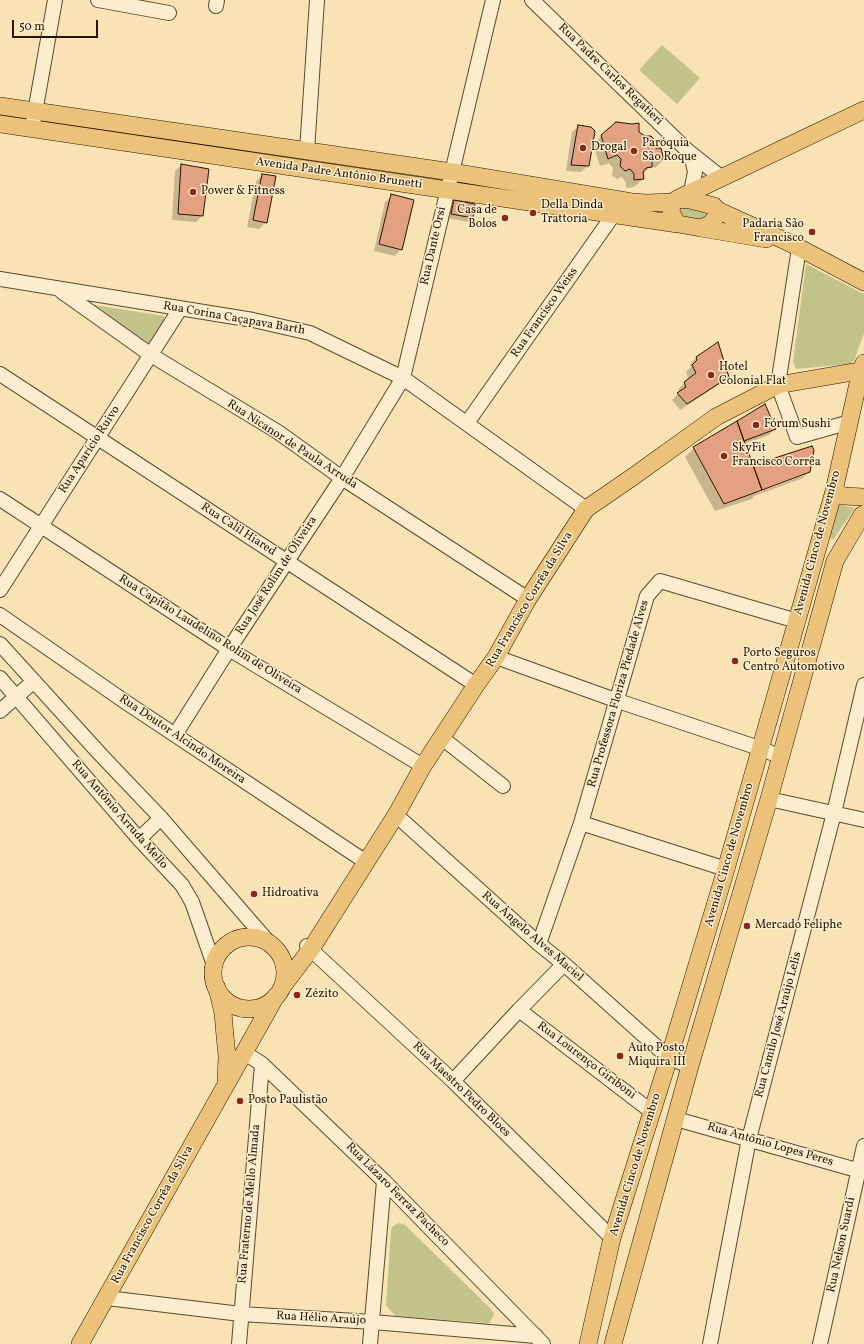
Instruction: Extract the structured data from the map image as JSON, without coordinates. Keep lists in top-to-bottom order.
{
  "streets": {
    "main road": ["Avenida Padre Antônio Brunetti", "Avenida Cinco de Novembro", "Rua Francisco Corrêa da Silva"],
    "street": [
      "Rua Padre Carlos Regatieri",
      "Rua Dante Orsi",
      "Rua Francisco Weiss",
      "Rua Corina Caçapava Barth",
      "Rua Nicanor de Paula Arruda",
      "Rua Aparício Ruivo",
      "Rua Calil Hiared",
      "Rua José Rolim de Oliveira",
      "Rua Capitão Laudelino Rolim de Oliveira",
      "Rua Professora Floriza Piedade Alves",
      "Rua Doutor Alcindo Moreira",
      "Rua Antônio Arruda Mello",
      "Rua Ângelo Alves Maciel",
      "Rua Camilo José Araújo Lelis",
      "Rua Lourenço Giriboni",
      "Rua Maestro Pedro Bloes",
      "Rua Antônio Lopes Peres",
      "Rua Lázaro Ferraz Pacheco",
      "Rua Fraterno de Mello Almada",
      "Rua Nelson Suardi",
      "Rua Hélio Araújo"
    ]
  },
  "crossings": [
    ["Avenida Padre Antônio Brunetti", "Rua Dante Orsi"],
    ["Avenida Padre Antônio Brunetti", "Rua Francisco Weiss"],
    ["Rua Dante Orsi", "Rua Corina Caçapava Barth"],
    ["Rua Dante Orsi", "Rua Nicanor de Paula Arruda"],
    ["Rua Dante Orsi", "Rua José Rolim de Oliveira"],
    ["Rua Francisco Weiss", "Rua Corina Caçapava Barth"],
    ["Rua Corina Caçapava Barth", "Rua Nicanor de Paula Arruda"],
    ["Rua Corina Caçapava Barth", "Rua Aparício Ruivo"],
    ["Rua Corina Caçapava Barth", "Rua Francisco Corrêa da Silva"],
    ["Rua Nicanor de Paula Arruda", "Rua Aparício Ruivo"],
    ["Rua Nicanor de Paula Arruda", "Rua José Rolim de Oliveira"],
    ["Rua Nicanor de Paula Arruda", "Rua Francisco Corrêa da Silva"],
    ["Rua Aparício Ruivo", "Rua Calil Hiared"],
    ["Rua Aparício Ruivo", "Rua Capitão Laudelino Rolim de Oliveira"],
    ["Rua Calil Hiared", "Rua José Rolim de Oliveira"],
    ["Rua Calil Hiared", "Rua Francisco Corrêa da Silva"],
    ["Avenida Cinco de Novembro", "Rua Francisco Corrêa da Silva"],
    ["Avenida Cinco de Novembro", "Rua Professora Floriza Piedade Alves"],
    ["Avenida Cinco de Novembro", "Rua Ângelo Alves Maciel"],
    ["Avenida Cinco de Novembro", "Rua Lourenço Giriboni"],
    ["Avenida Cinco de Novembro", "Rua Maestro Pedro Bloes"],
    ["Avenida Cinco de Novembro", "Rua Antônio Lopes Peres"],
    ["Rua José Rolim de Oliveira", "Rua Capitão Laudelino Rolim de Oliveira"],
    ["Rua José Rolim de Oliveira", "Rua Doutor Alcindo Moreira"],
    ["Rua Francisco Corrêa da Silva", "Rua Capitão Laudelino Rolim de Oliveira"],
    ["Rua Francisco Corrêa da Silva", "Rua Doutor Alcindo Moreira"],
    ["Rua Francisco Corrêa da Silva", "Rua Antônio Arruda Mello"],
    ["Rua Francisco Corrêa da Silva", "Rua Ângelo Alves Maciel"],
    ["Rua Francisco Corrêa da Silva", "Rua Maestro Pedro Bloes"],
    ["Rua Francisco Corrêa da Silva", "Rua Lázaro Ferraz Pacheco"],
    ["Rua Francisco Corrêa da Silva", "Rua Hélio Araújo"],
    ["Rua Professora Floriza Piedade Alves", "Rua Ângelo Alves Maciel"],
    ["Rua Camilo José Araújo Lelis", "Rua Antônio Lopes Peres"],
    ["Rua Antônio Lopes Peres", "Rua Nelson Suardi"],
    ["Rua Lázaro Ferraz Pacheco", "Rua Fraterno de Mello Almada"],
    ["Rua Lázaro Ferraz Pacheco", "Rua Hélio Araújo"],
    ["Rua Fraterno de Mello Almada", "Rua Hélio Araújo"]
  ],
  "places": [
    "Drogal",
    "Paróquia São Roque",
    "Power & Fitness",
    "Della Dinda Trattoria",
    "Casa de Bolos",
    "Padaria São Francisco",
    "Hotel Colonial Flat",
    "Fórum Sushi",
    "SkyFit Francisco Corrêa",
    "Porto Seguros Centro Automotivo",
    "Hidroativa",
    "Mercado Feliphe",
    "Zézito",
    "Auto Posto Miquira III",
    "Posto Paulistão"
  ],
  "scale_bar": "50 m"
}
